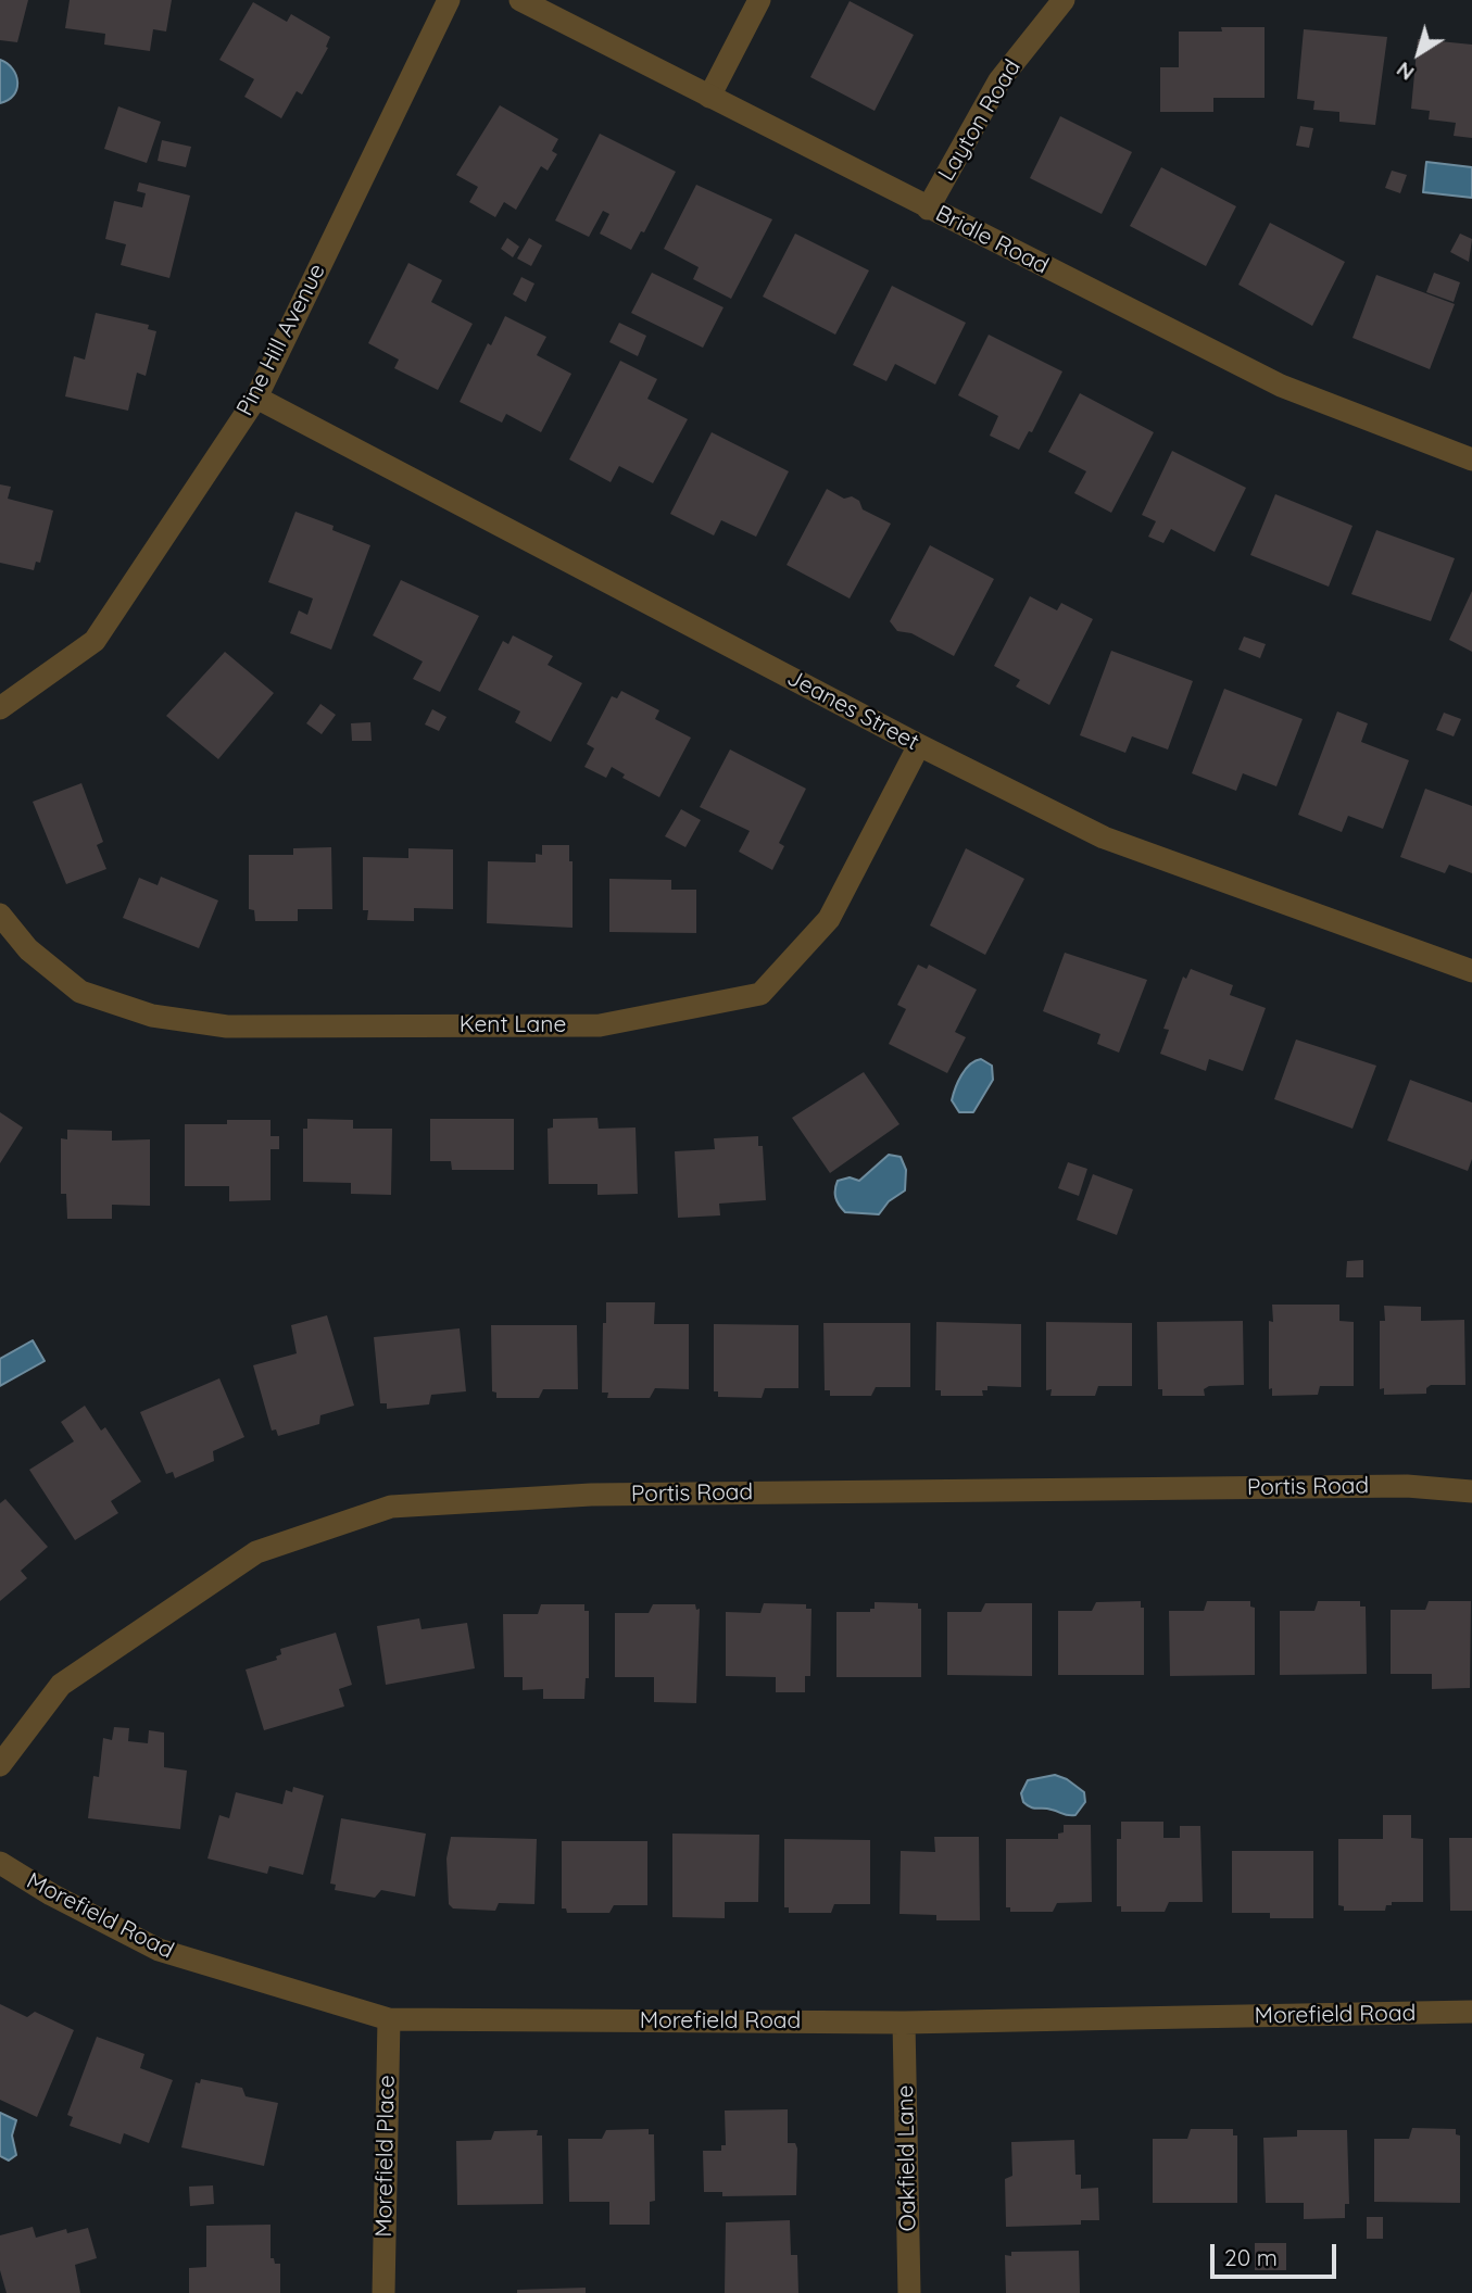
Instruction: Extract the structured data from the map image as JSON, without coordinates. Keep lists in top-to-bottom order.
{
  "streets": {
    "street": [
      "Layton Road",
      "Bridle Road",
      "Pine Hill Avenue",
      "Jeanes Street",
      "Kent Lane",
      "Portis Road",
      "Morefield Road",
      "Morefield Place",
      "Oakfield Lane"
    ]
  },
  "crossings": [
    ["Layton Road", "Bridle Road"],
    ["Pine Hill Avenue", "Jeanes Street"],
    ["Jeanes Street", "Kent Lane"],
    ["Morefield Road", "Morefield Place"],
    ["Morefield Road", "Oakfield Lane"]
  ],
  "scale_bar": "20 m",
  "north": "bottom left"
}
